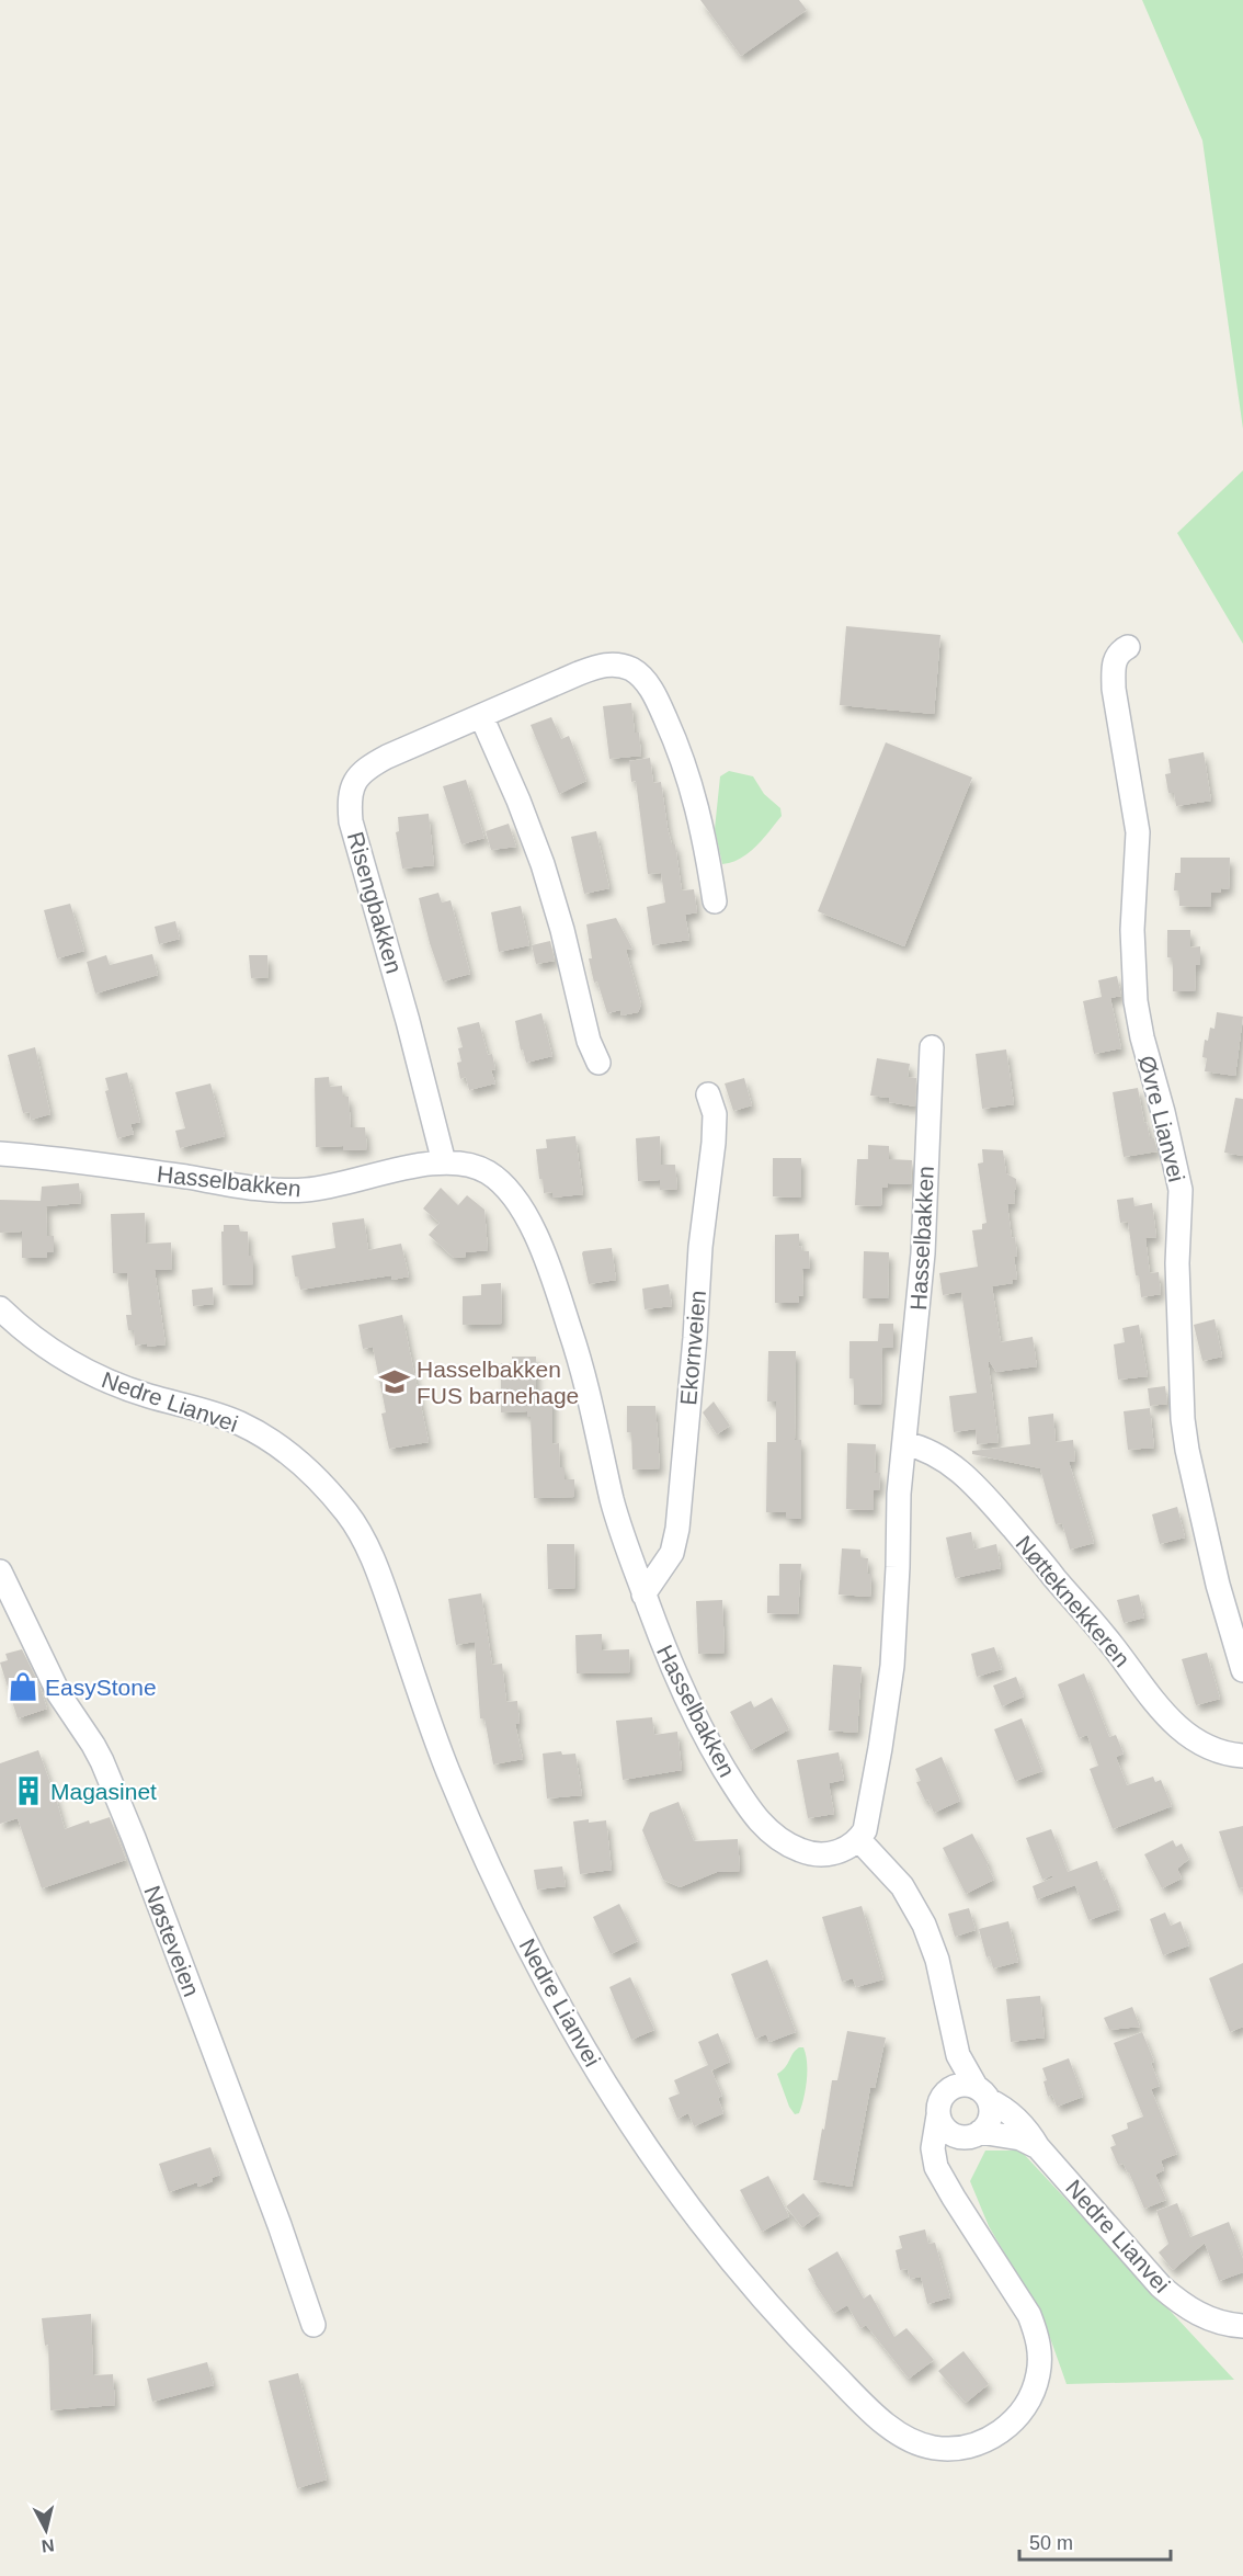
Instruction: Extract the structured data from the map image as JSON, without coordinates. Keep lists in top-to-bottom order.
{
  "streets": {
    "street": [
      "Risengbakken",
      "Øvre Lianvei",
      "Hasselbakken",
      "Ekornveien",
      "Nedre Lianvei",
      "Nøtteknekkeren",
      "Nøsteveien"
    ]
  },
  "crossings": [
    ["Risengbakken", "Hasselbakken"],
    ["Hasselbakken", "Ekornveien"],
    ["Hasselbakken", "Nøtteknekkeren"]
  ],
  "places": {
    "school or university": ["Hasselbakken FUS barnehage"],
    "shop": ["EasyStone"],
    "building": ["Magasinet"]
  },
  "scale_bar": "50 m",
  "north": "bottom"
}
